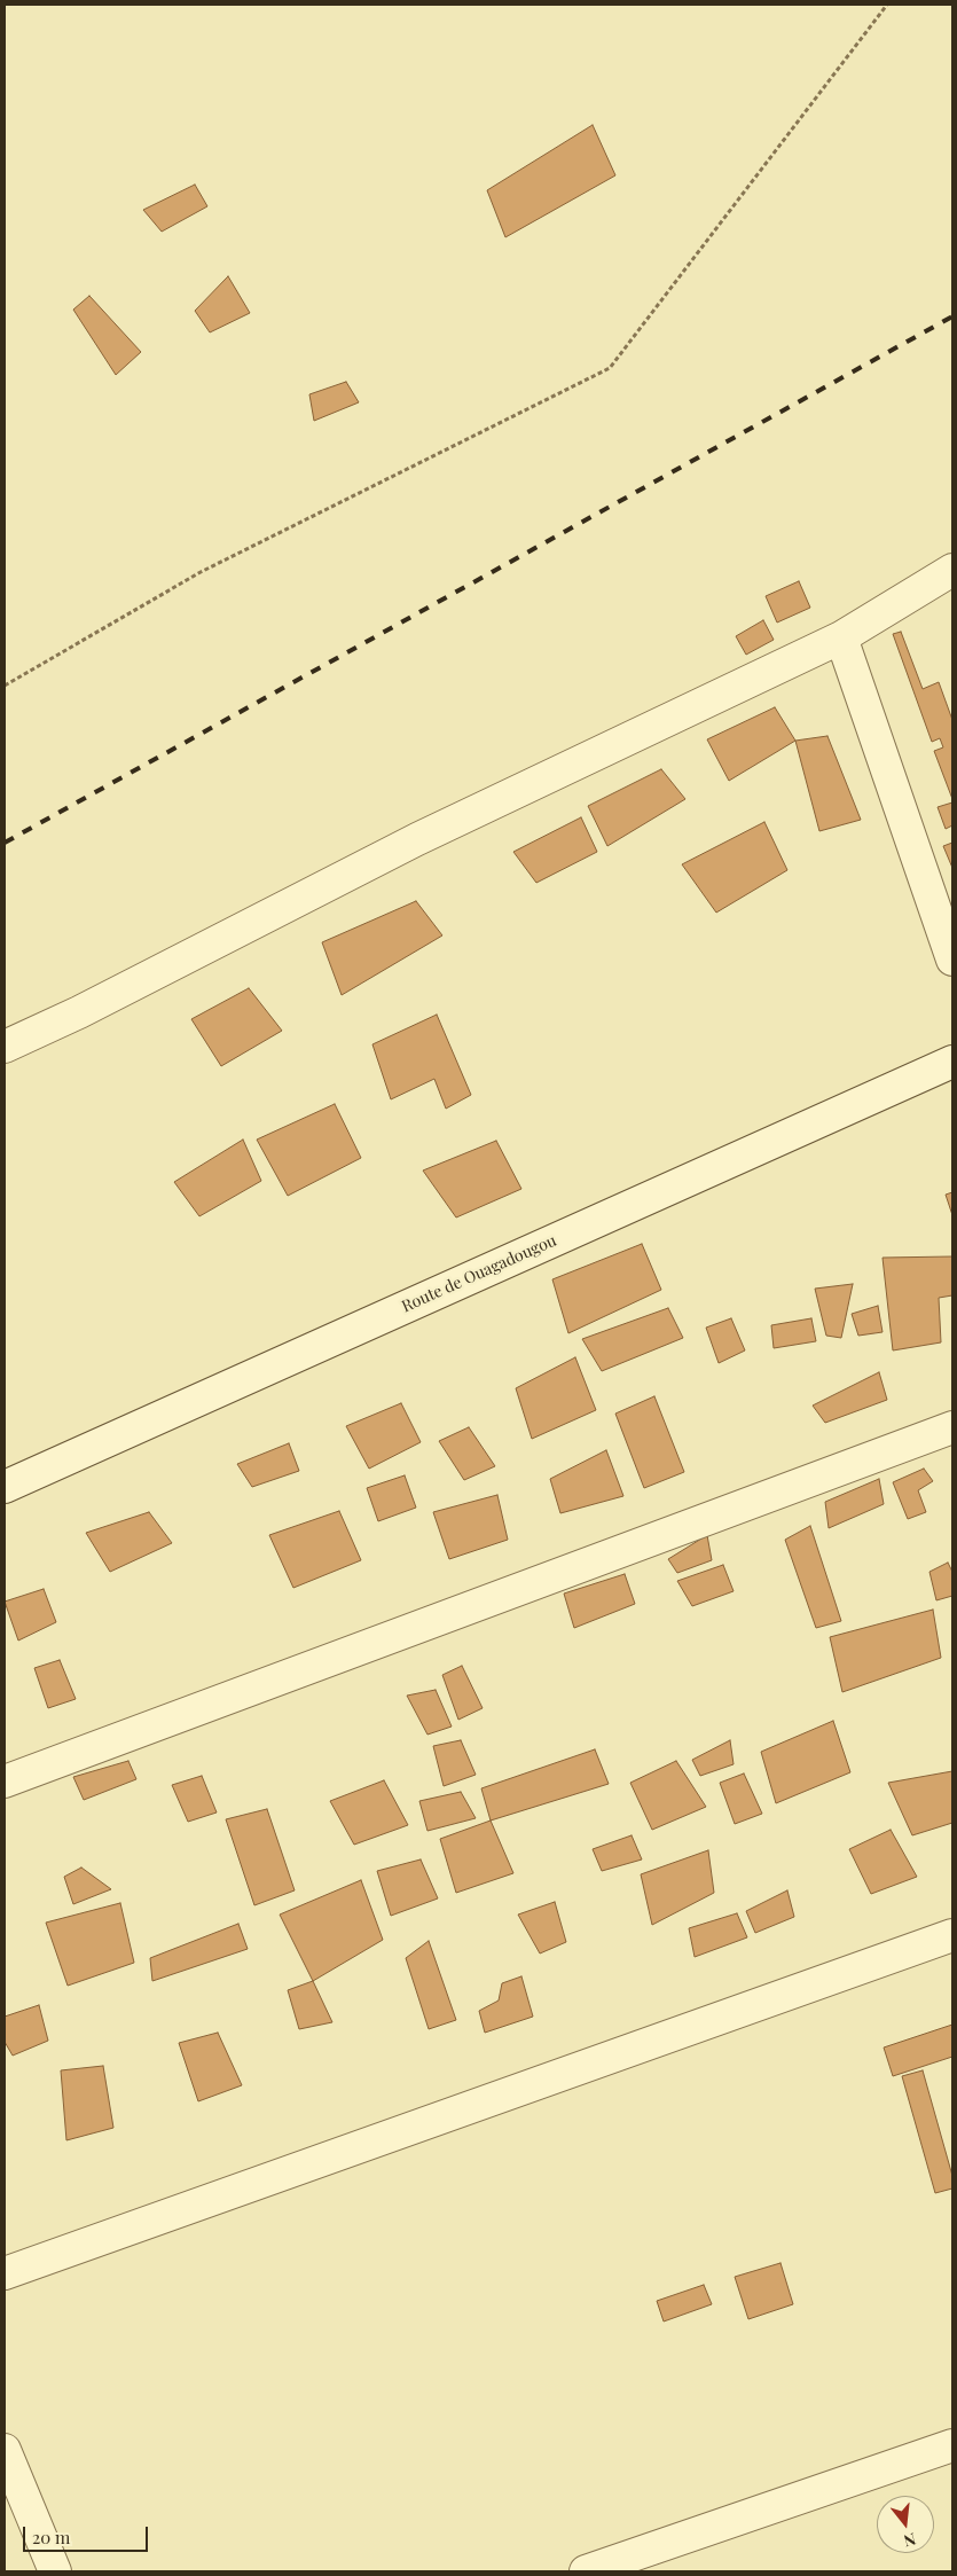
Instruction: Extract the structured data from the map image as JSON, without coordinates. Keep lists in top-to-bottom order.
{
  "streets": {
    "street": ["Route de Ouagadougou"]
  },
  "scale_bar": "20 m",
  "north": "bottom"
}
